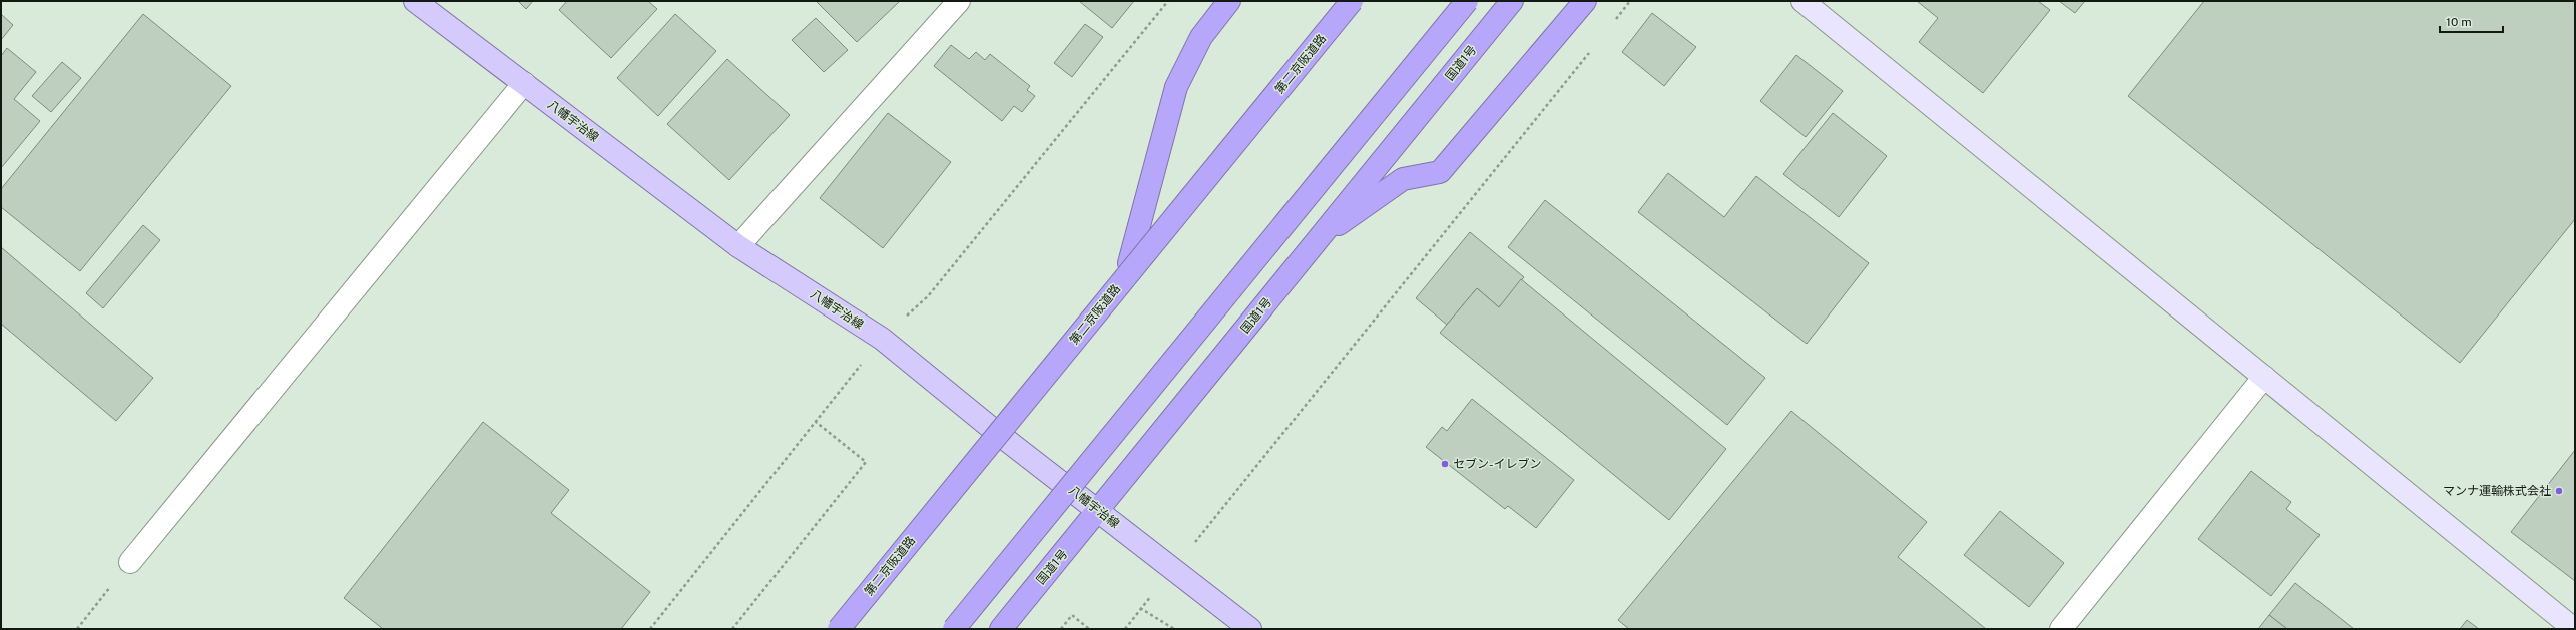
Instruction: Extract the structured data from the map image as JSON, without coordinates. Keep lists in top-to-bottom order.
{
  "streets": {
    "highway": ["国道1号", "第二京阪道路"],
    "main road": ["八幡宇治線"]
  },
  "crossings": [
    ["国道1号", "八幡宇治線"]
  ],
  "places": ["セブン-イレブン", "マンナ運輸株式会社"],
  "scale_bar": "10 m"
}
